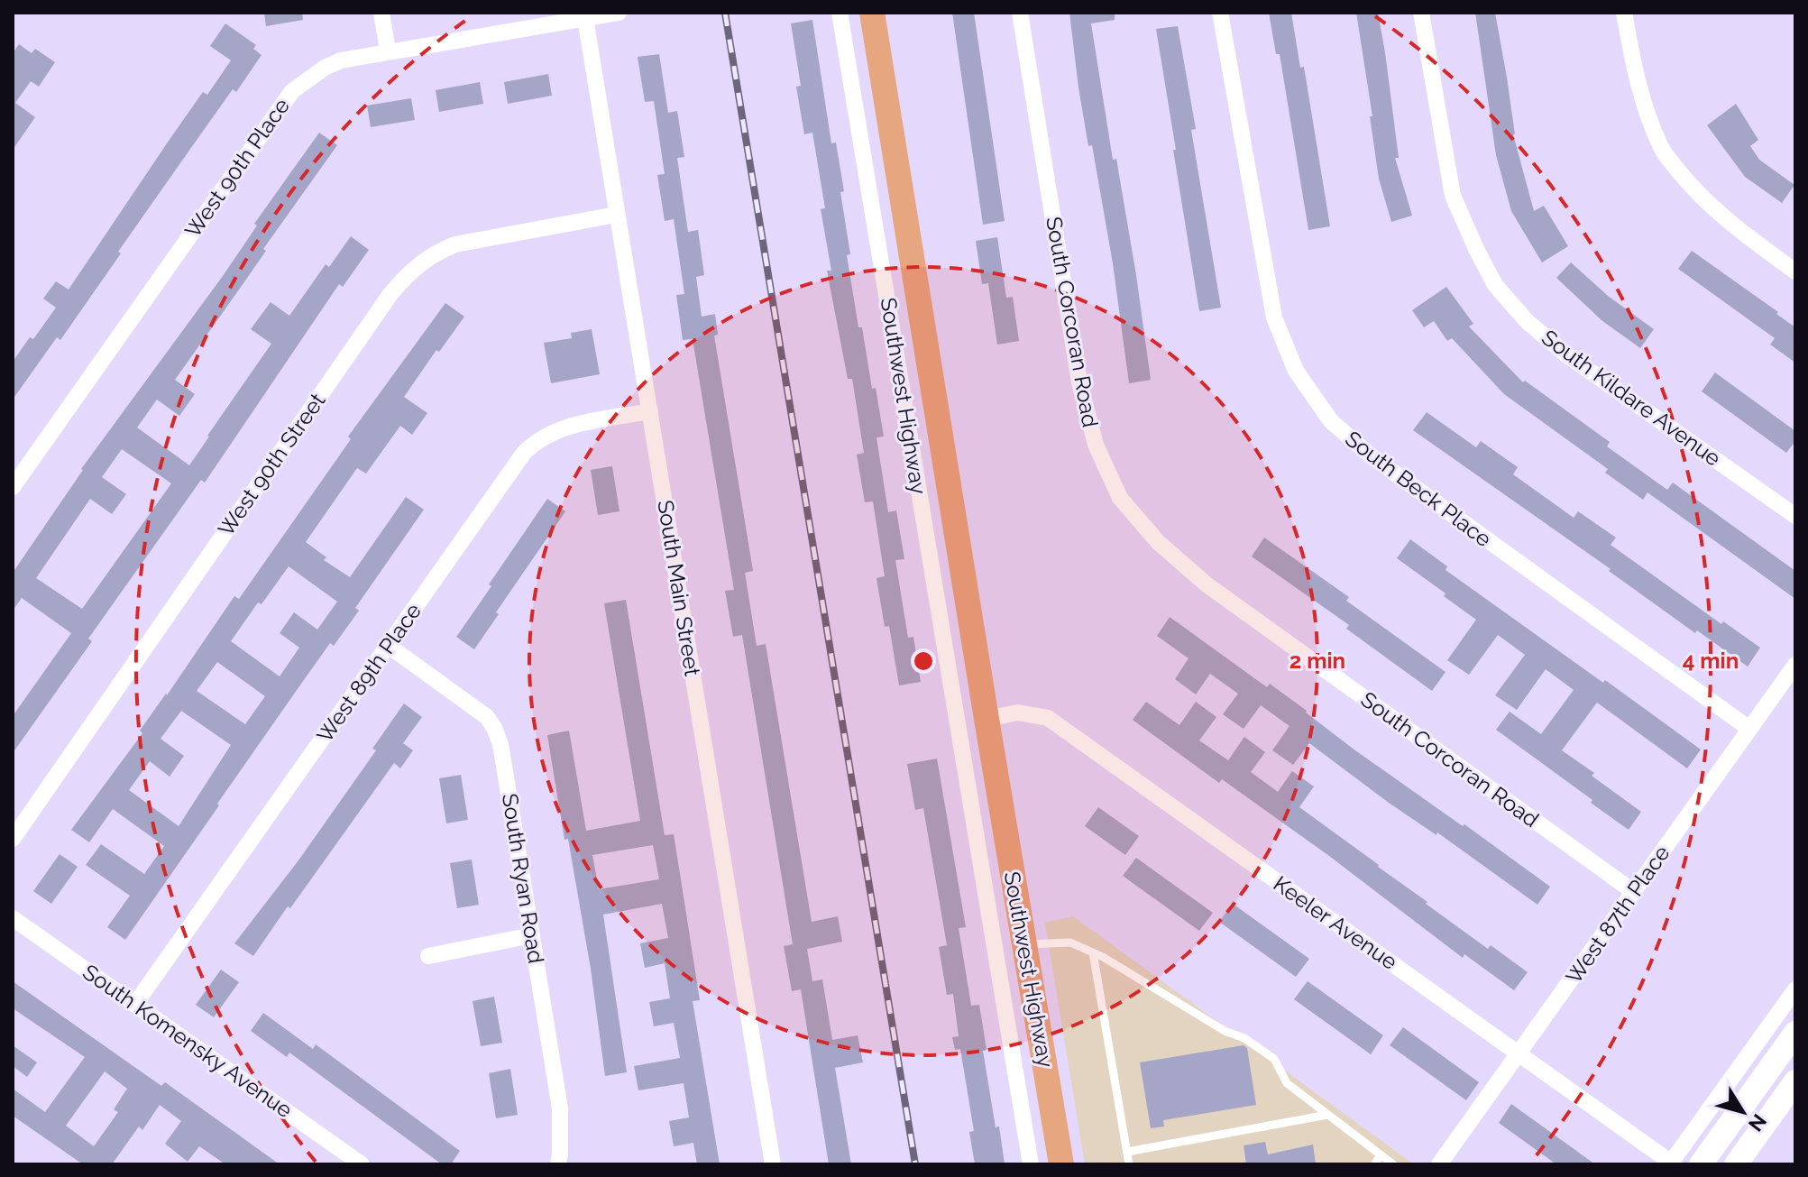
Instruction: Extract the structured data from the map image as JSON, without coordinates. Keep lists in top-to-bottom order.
{
  "streets": {
    "main road": ["Southwest Highway"],
    "street": [
      "West 90th Place",
      "South Corcoran Road",
      "South Kildare Avenue",
      "West 90th Street",
      "South Beck Place",
      "South Main Street",
      "West 89th Place",
      "South Ryan Road",
      "West 87th Place",
      "Keeler Avenue",
      "South Komensky Avenue"
    ]
  },
  "crossings": [
    ["West 90th Place", "South Main Street"],
    ["South Corcoran Road", "West 87th Place"],
    ["Southwest Highway", "Keeler Avenue"],
    ["West 90th Street", "South Main Street"],
    ["South Beck Place", "West 87th Place"],
    ["South Main Street", "West 89th Place"],
    ["West 89th Place", "South Ryan Road"],
    ["West 89th Place", "South Komensky Avenue"],
    ["West 87th Place", "Keeler Avenue"]
  ],
  "north": "bottom right",
  "rings": ["2 min", "4 min"]
}
